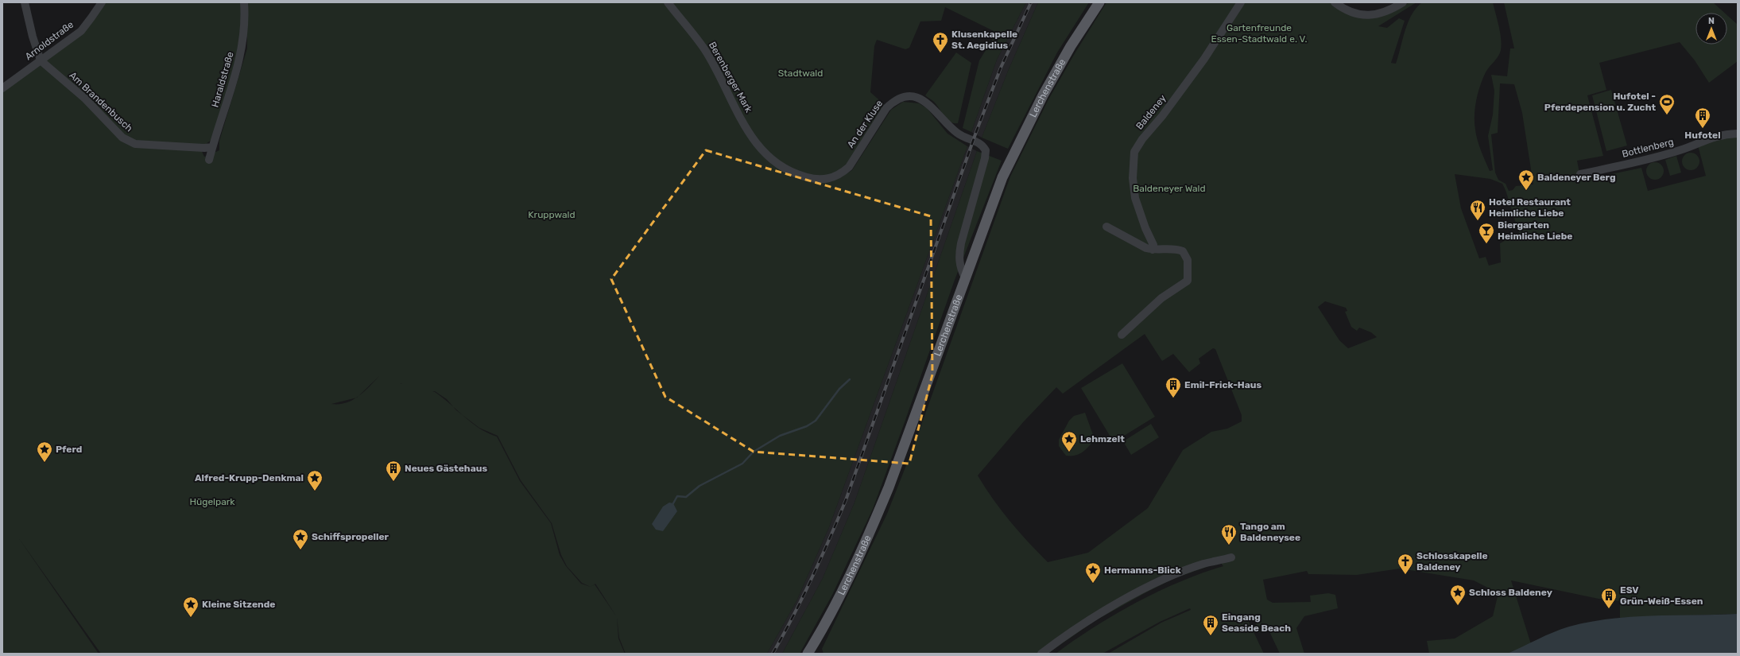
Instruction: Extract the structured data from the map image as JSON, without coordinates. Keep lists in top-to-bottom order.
{
  "streets": {
    "main road": ["Lerchenstraße"],
    "street": [
      "Arnoldstraße",
      "Berenberger Mark",
      "Haraldstraße",
      "Am Brandenbusch",
      "Baldeney",
      "An der Kluse",
      "Bottlenberg"
    ]
  },
  "crossings": [
    ["Arnoldstraße", "Am Brandenbusch"],
    ["Berenberger Mark", "An der Kluse"],
    ["Haraldstraße", "Am Brandenbusch"],
    ["Lerchenstraße", "An der Kluse"]
  ],
  "parks": [
    "Gartenfreunde Essen-Stadtwald e. V.",
    "Stadtwald",
    "Baldeneyer Wald",
    "Kruppwald",
    "Hügelpark"
  ],
  "places": {
    "church": ["Klusenkapelle St. Aegidius", "Schlosskapelle Baldeney"],
    "sports": ["Hufotel - Pferdepension u. Zucht"],
    "building": [
      "Hufotel",
      "Emil-Frick-Haus",
      "Neues Gästehaus",
      "ESV Grün-Weiß-Essen",
      "Eingang Seaside Beach"
    ],
    "place": [
      "Baldeneyer Berg",
      "Lehmzelt",
      "Pferd",
      "Alfred-Krupp-Denkmal",
      "Schiffspropeller",
      "Hermanns-Blick",
      "Schloss Baldeney",
      "Kleine Sitzende"
    ],
    "restaurant": ["Hotel Restaurant Heimliche Liebe", "Tango am Baldeneysee"],
    "bar": ["Biergarten Heimliche Liebe"]
  },
  "north": "top"
}
